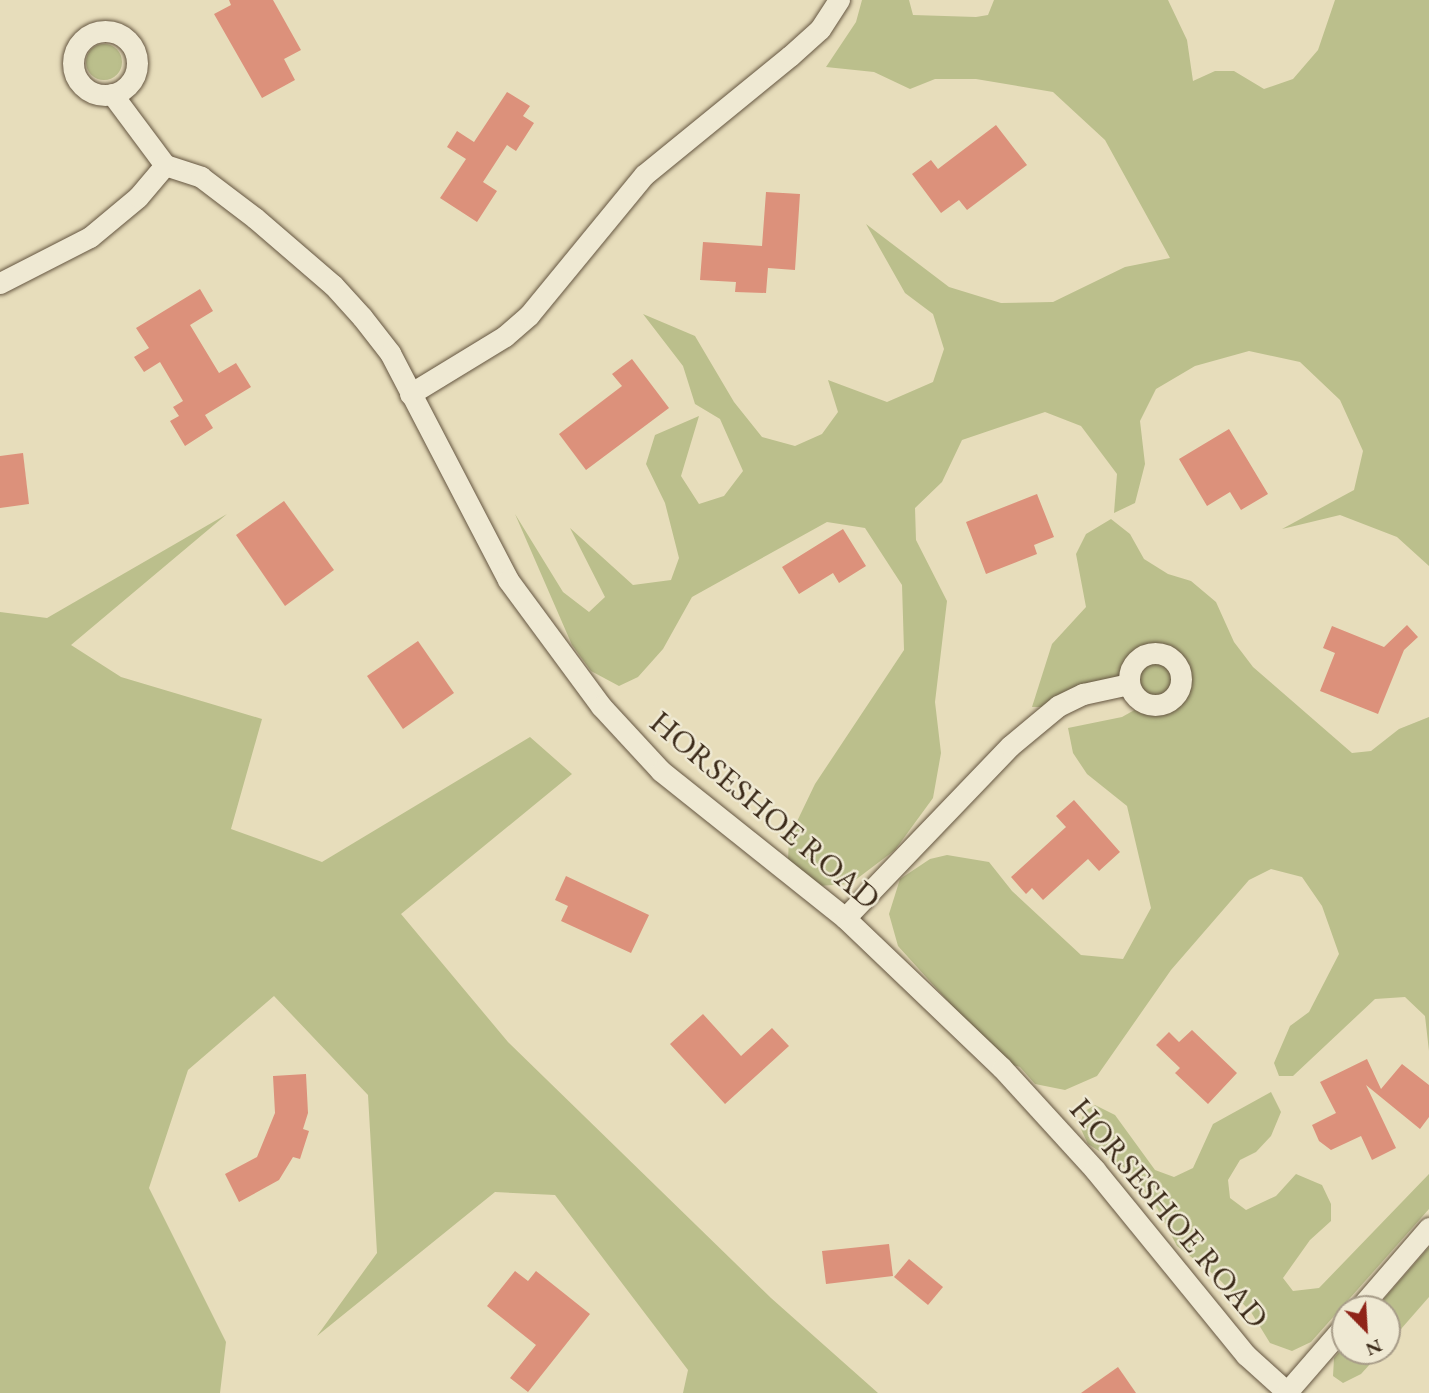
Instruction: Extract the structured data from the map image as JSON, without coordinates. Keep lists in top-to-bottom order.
{
  "streets": {
    "street": ["HORSESHOE ROAD"]
  },
  "north": "bottom right"
}
